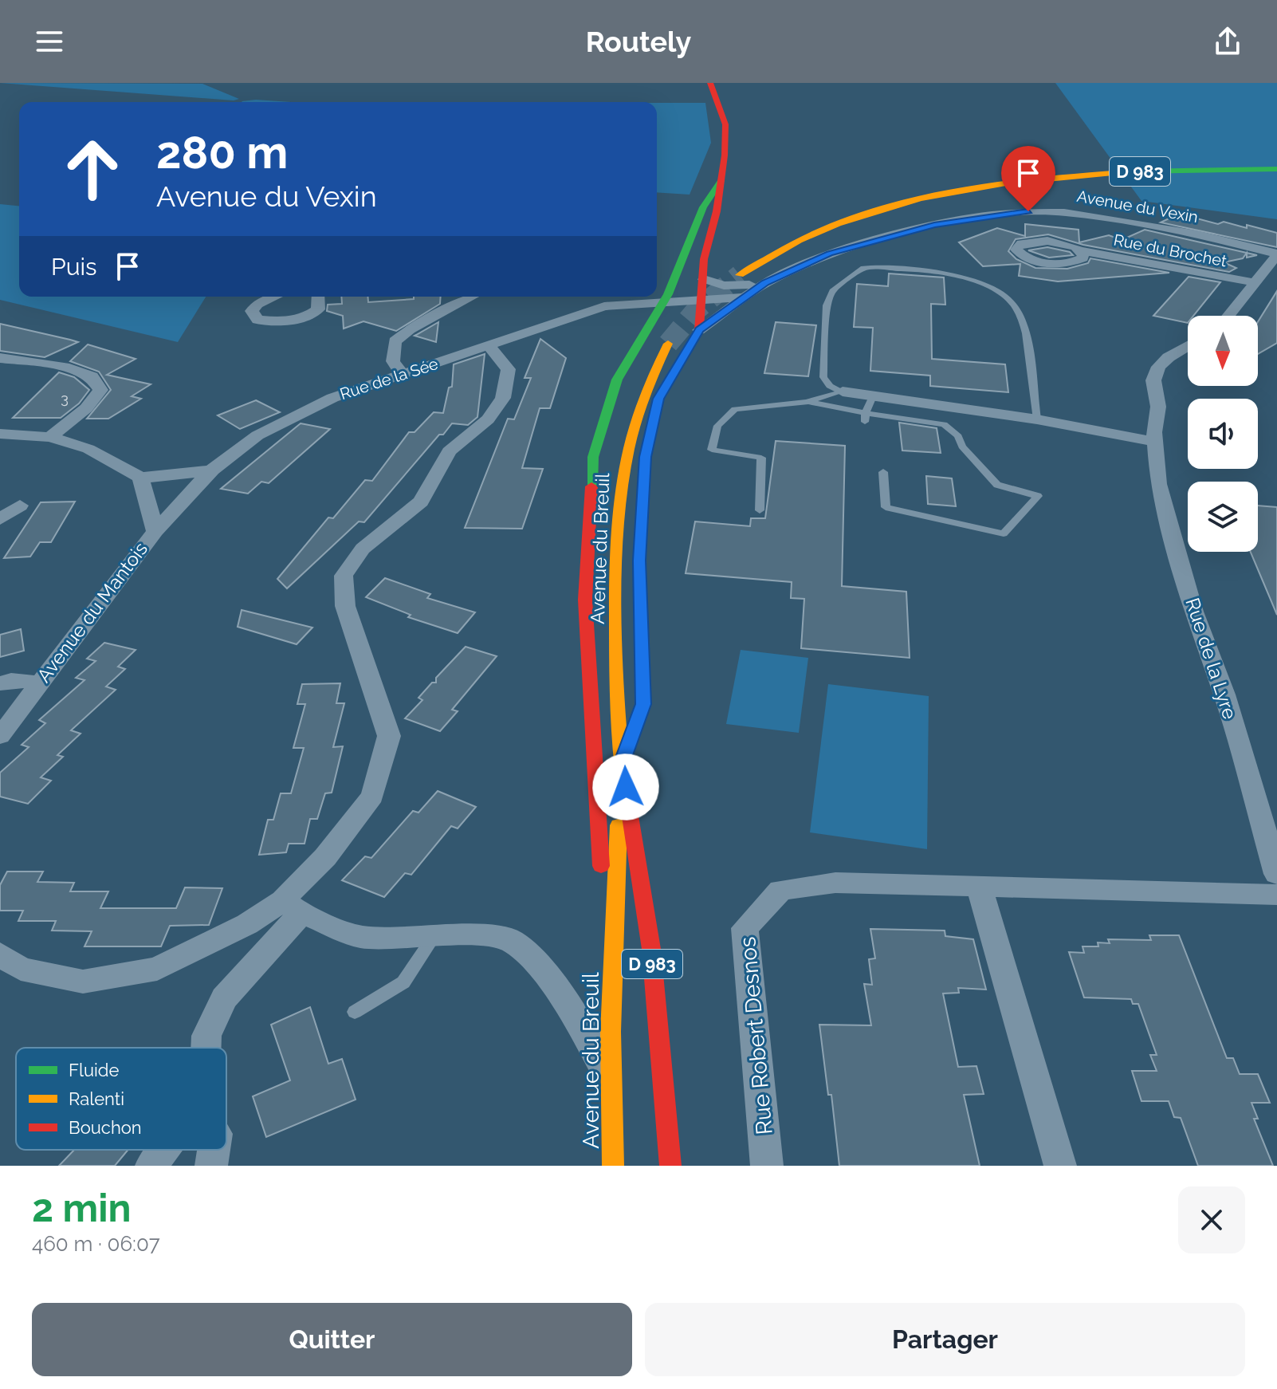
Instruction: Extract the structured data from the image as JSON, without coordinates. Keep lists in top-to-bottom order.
{
  "streets": {
    "main road": ["D 983", "Avenue du Breuil"],
    "street": [
      "Avenue du Vexin",
      "Rue du Brochet",
      "Rue de la Sée",
      "Avenue du Mantois",
      "Rue de la Lyre",
      "Rue Robert Desnos"
    ]
  },
  "crossings": [
    ["Rue de la Sée", "Avenue du Mantois"]
  ],
  "house_numbers": ["3"],
  "legend": ["Fluide", "Ralenti", "Bouchon"],
  "north": "bottom",
  "page": {
    "header": "Routely",
    "turn": ["280 m", "Avenue du Vexin"],
    "then": "Puis",
    "heading": ["2 min", "460 m · 06:07"],
    "buttons": ["Quitter", "Partager"]
  }
}
